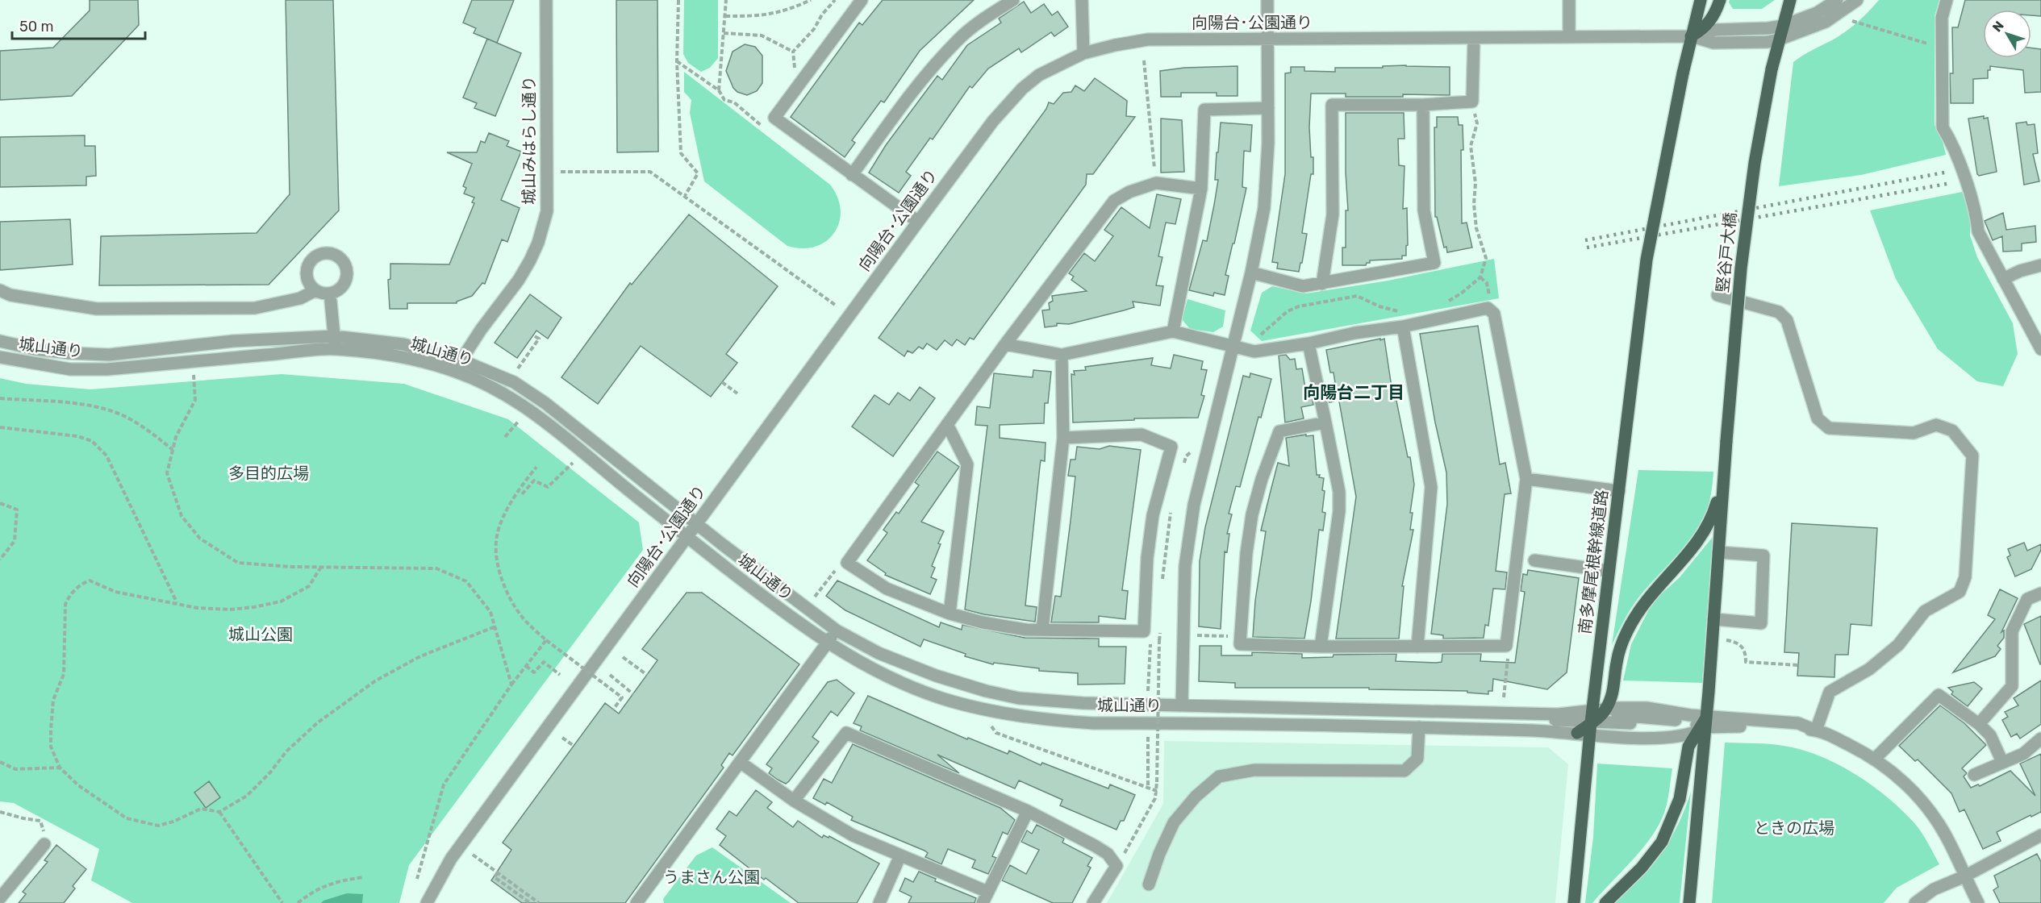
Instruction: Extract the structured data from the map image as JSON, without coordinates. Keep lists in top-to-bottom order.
{
  "streets": {
    "main road": ["竪谷戸大橋", "南多摩尾根幹線道路"],
    "street": ["向陽台･公園通り", "城山みはらし通り", "城山通り"]
  },
  "crossings": [
    ["向陽台･公園通り", "城山通り"],
    ["向陽台･公園通り", "南多摩尾根幹線道路"],
    ["城山みはらし通り", "城山通り"],
    ["城山通り", "南多摩尾根幹線道路"]
  ],
  "districts": ["向陽台二丁目"],
  "parks": [
    "多目的広場",
    "城山公園",
    "ときの広場",
    "うまさん公園"
  ],
  "scale_bar": "50 m",
  "north": "top left"
}
